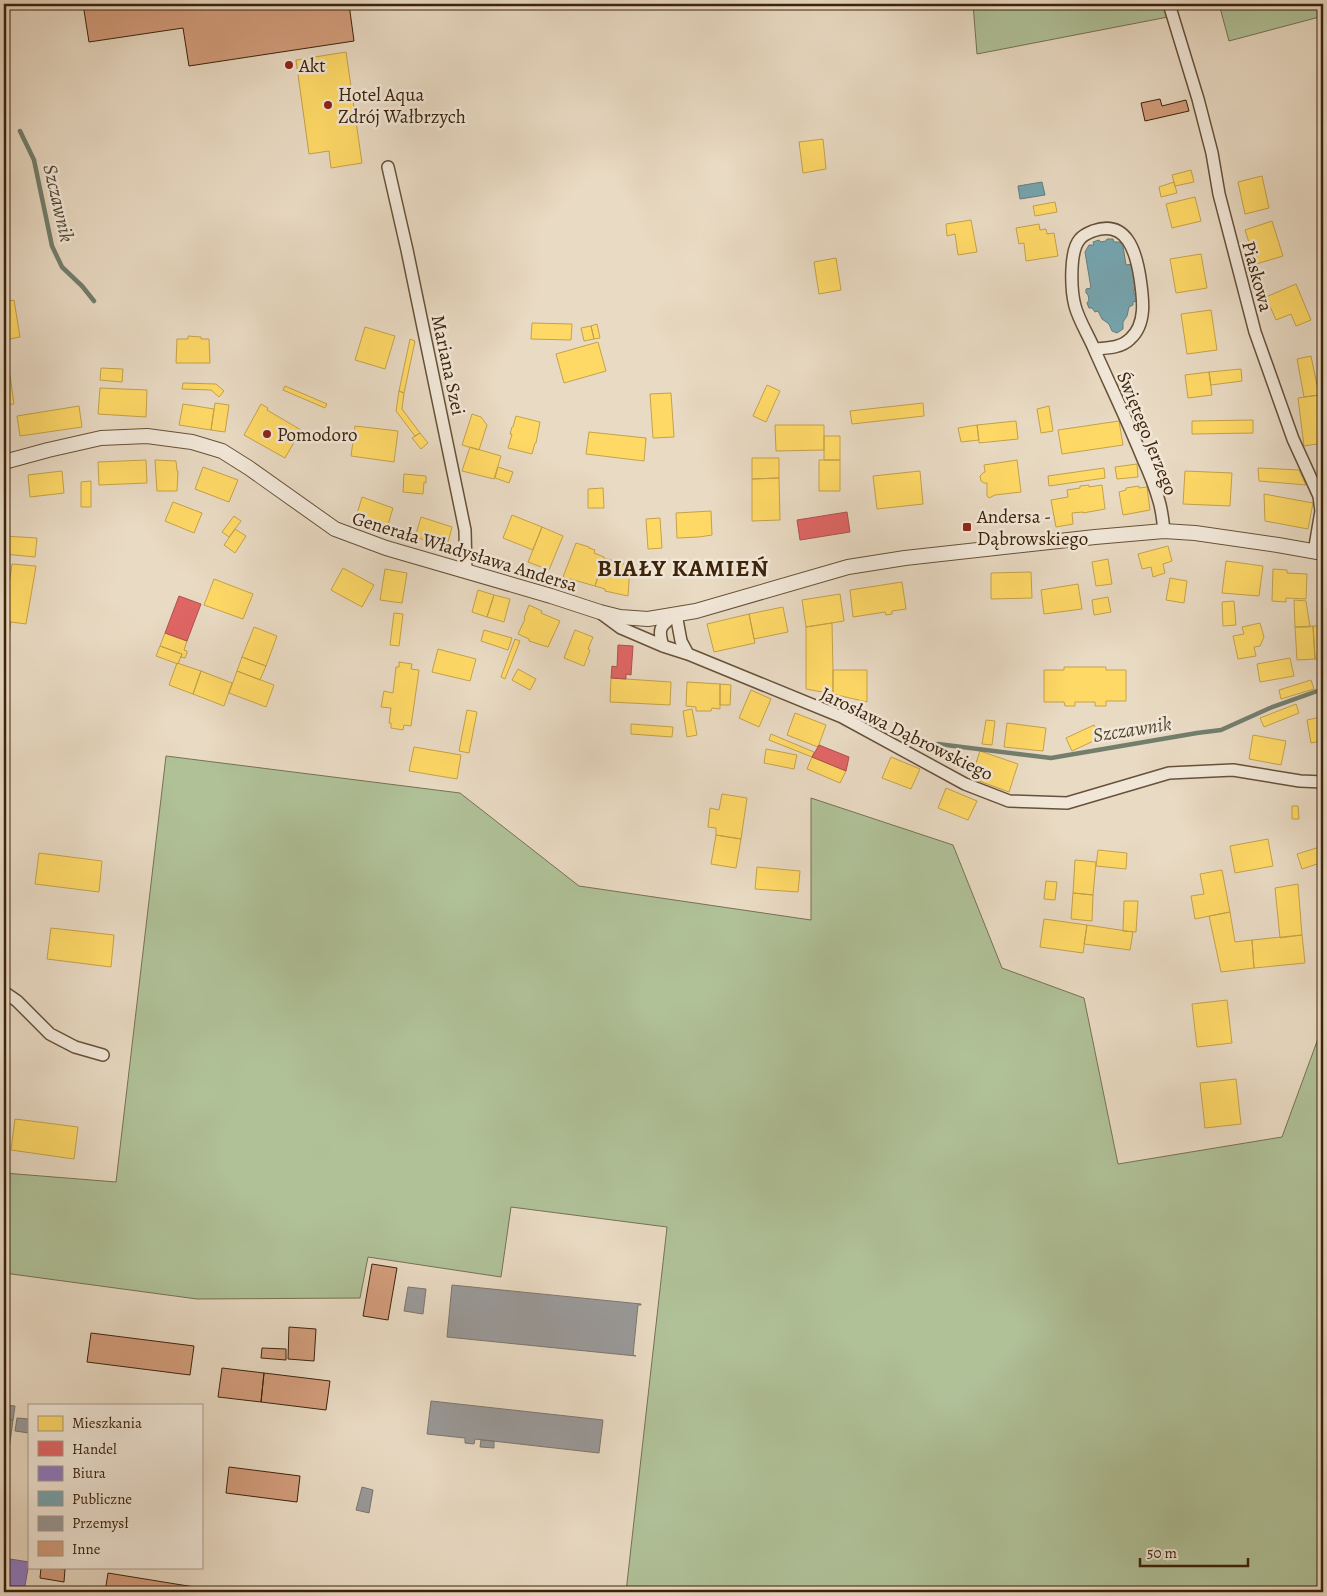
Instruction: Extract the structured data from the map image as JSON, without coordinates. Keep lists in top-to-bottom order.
{
  "streets": {
    "street": [
      "Piaskowa",
      "Mariana Szei",
      "Świętego Jerzego",
      "Generała Władysława Andersa",
      "Jarosława Dąbrowskiego"
    ]
  },
  "crossings": [
    ["Piaskowa", "Generała Władysława Andersa"],
    ["Mariana Szei", "Generała Władysława Andersa"],
    ["Świętego Jerzego", "Generała Władysława Andersa"],
    ["Generała Władysława Andersa", "Jarosława Dąbrowskiego"]
  ],
  "districts": ["BIAŁY KAMIEŃ"],
  "water": ["Szczawnik"],
  "places": {
    "other": ["Akt", "Hotel Aqua Zdrój Wałbrzych", "Pomodoro"],
    "transit": ["Andersa - Dąbrowskiego"]
  },
  "legend": [
    "Mieszkania",
    "Handel",
    "Biura",
    "Publiczne",
    "Przemysł",
    "Inne"
  ],
  "scale_bar": "50 m"
}
